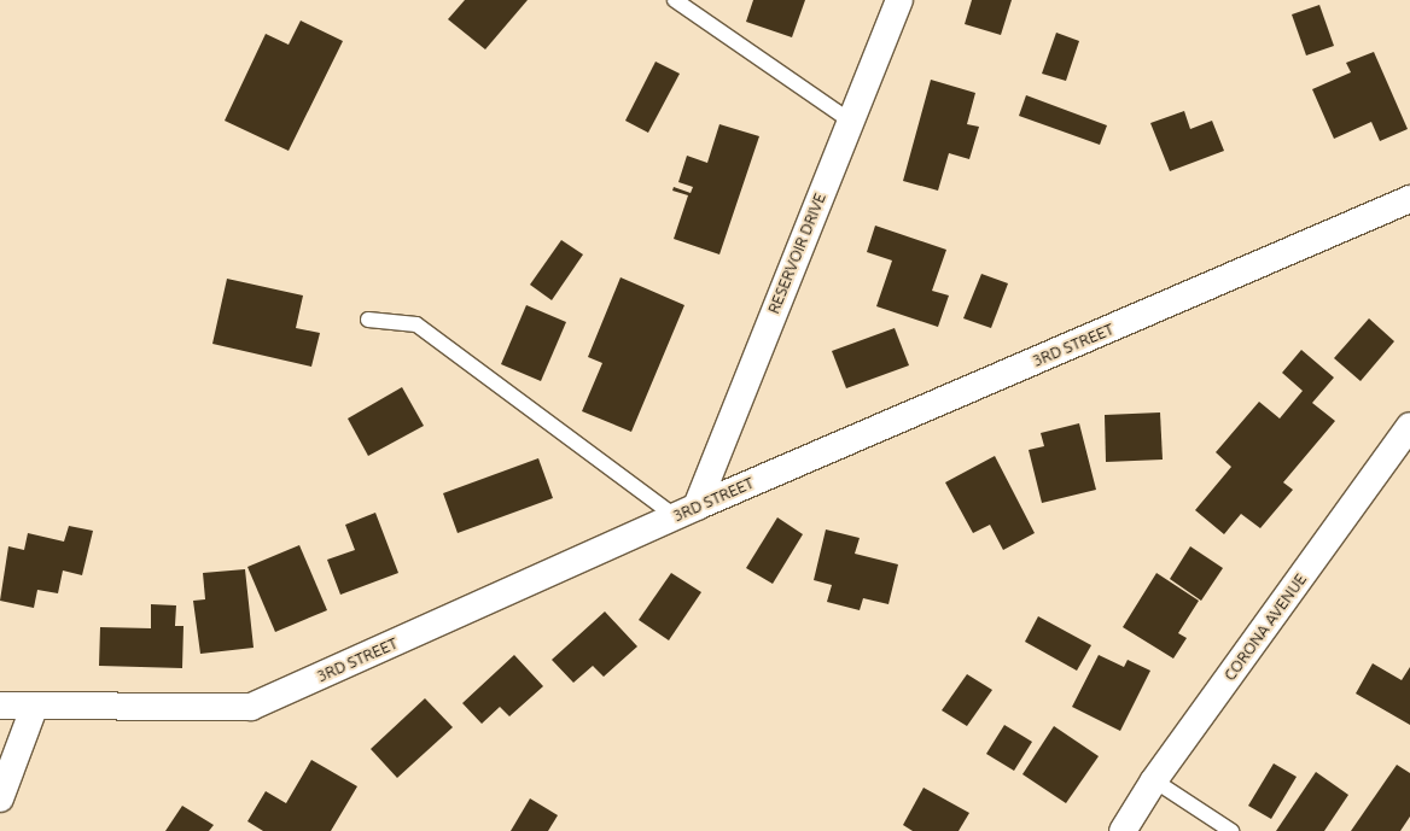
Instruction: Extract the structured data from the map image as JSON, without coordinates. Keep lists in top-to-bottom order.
{
  "streets": {
    "street": ["RESERVOIR DRIVE", "3RD STREET", "CORONA AVENUE"]
  },
  "crossings": [
    ["RESERVOIR DRIVE", "3RD STREET"]
  ]
}
